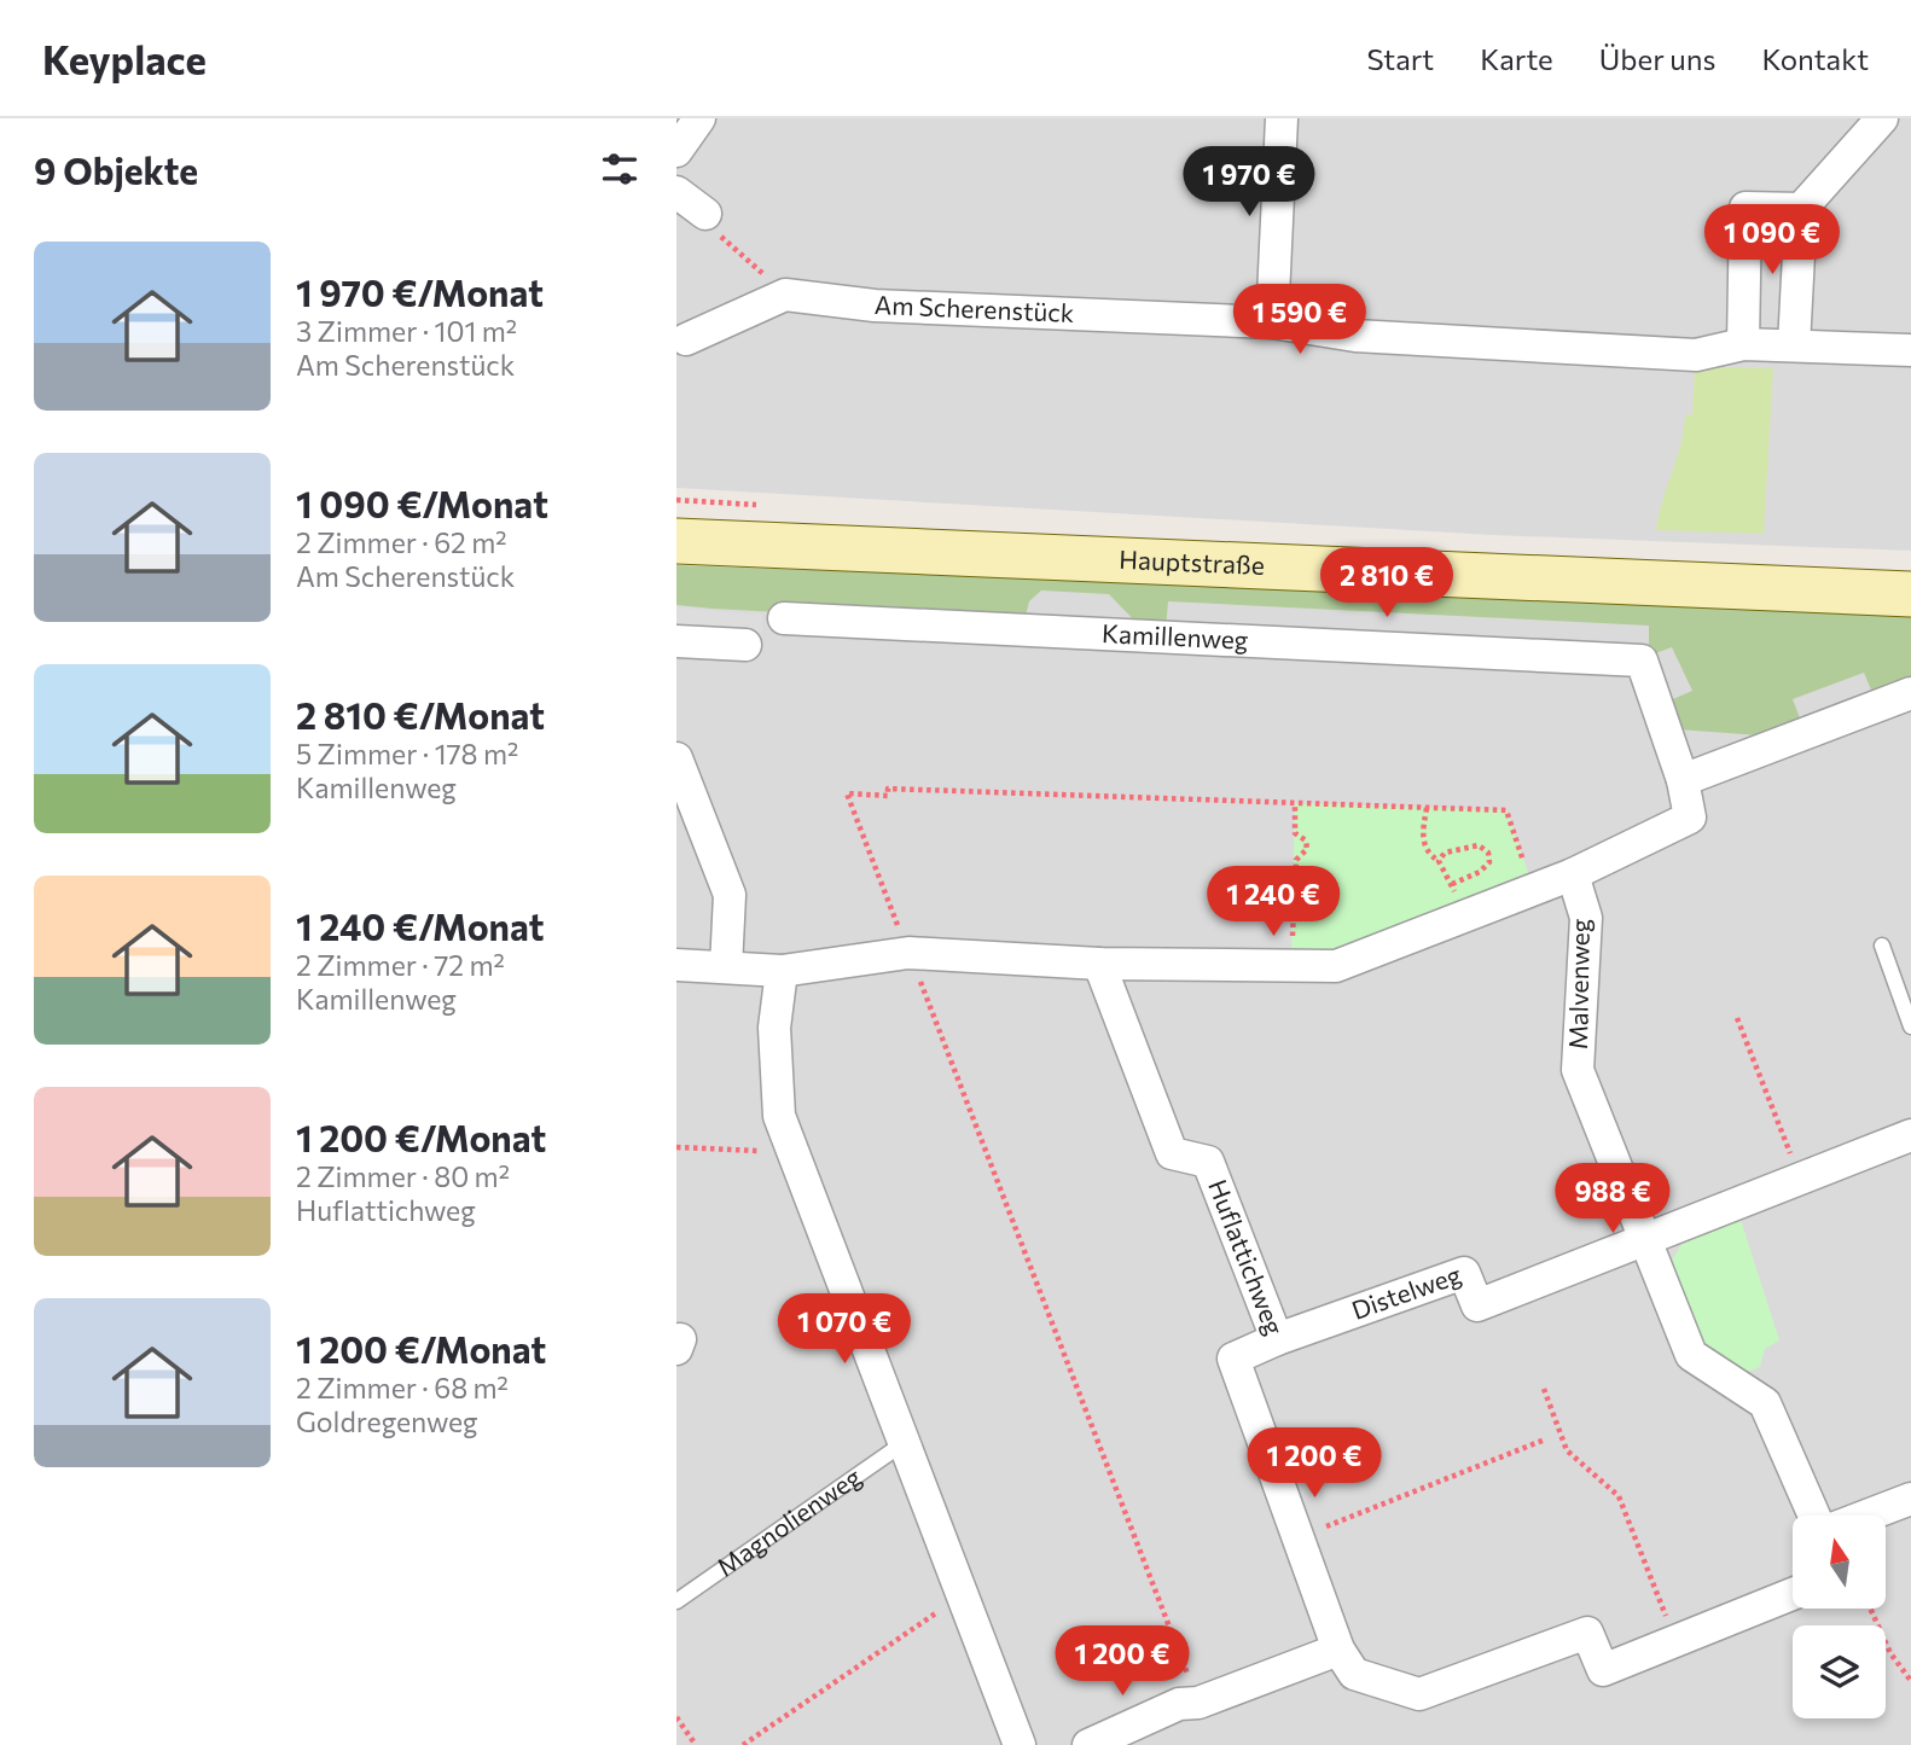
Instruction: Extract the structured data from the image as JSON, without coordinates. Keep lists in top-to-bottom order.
{
  "streets": {
    "main road": ["Hauptstraße"],
    "street": [
      "Am Scherenstück",
      "Kamillenweg",
      "Malvenweg",
      "Huflattichweg",
      "Distelweg"
    ],
    "lane": ["Magnolienweg"]
  },
  "crossings": [
    ["Kamillenweg", "Malvenweg"],
    ["Kamillenweg", "Huflattichweg"],
    ["Malvenweg", "Distelweg"],
    ["Huflattichweg", "Distelweg"]
  ],
  "north": "top",
  "page": {
    "header": "Keyplace",
    "nav": [
      "Start",
      "Karte",
      "Über uns",
      "Kontakt"
    ],
    "heading": "9 Objekte",
    "price": [
      "1 970 €",
      "1 090 €",
      "1 590 €",
      "2 810 €",
      "1 240 €",
      "988 €",
      "1 070 €",
      "1 200 €",
      "1 200 €"
    ],
    "list": [
      {
        "name": "1 970 €/Monat",
        "note": "3 Zimmer · 101 m² · Am Scherenstück"
      },
      {
        "name": "1 090 €/Monat",
        "note": "2 Zimmer · 62 m² · Am Scherenstück"
      },
      {
        "name": "2 810 €/Monat",
        "note": "5 Zimmer · 178 m² · Kamillenweg"
      },
      {
        "name": "1 240 €/Monat",
        "note": "2 Zimmer · 72 m² · Kamillenweg"
      },
      {
        "name": "1 200 €/Monat",
        "note": "2 Zimmer · 80 m² · Huflattichweg"
      },
      {
        "name": "1 200 €/Monat",
        "note": "2 Zimmer · 68 m² · Goldregenweg"
      }
    ]
  }
}
